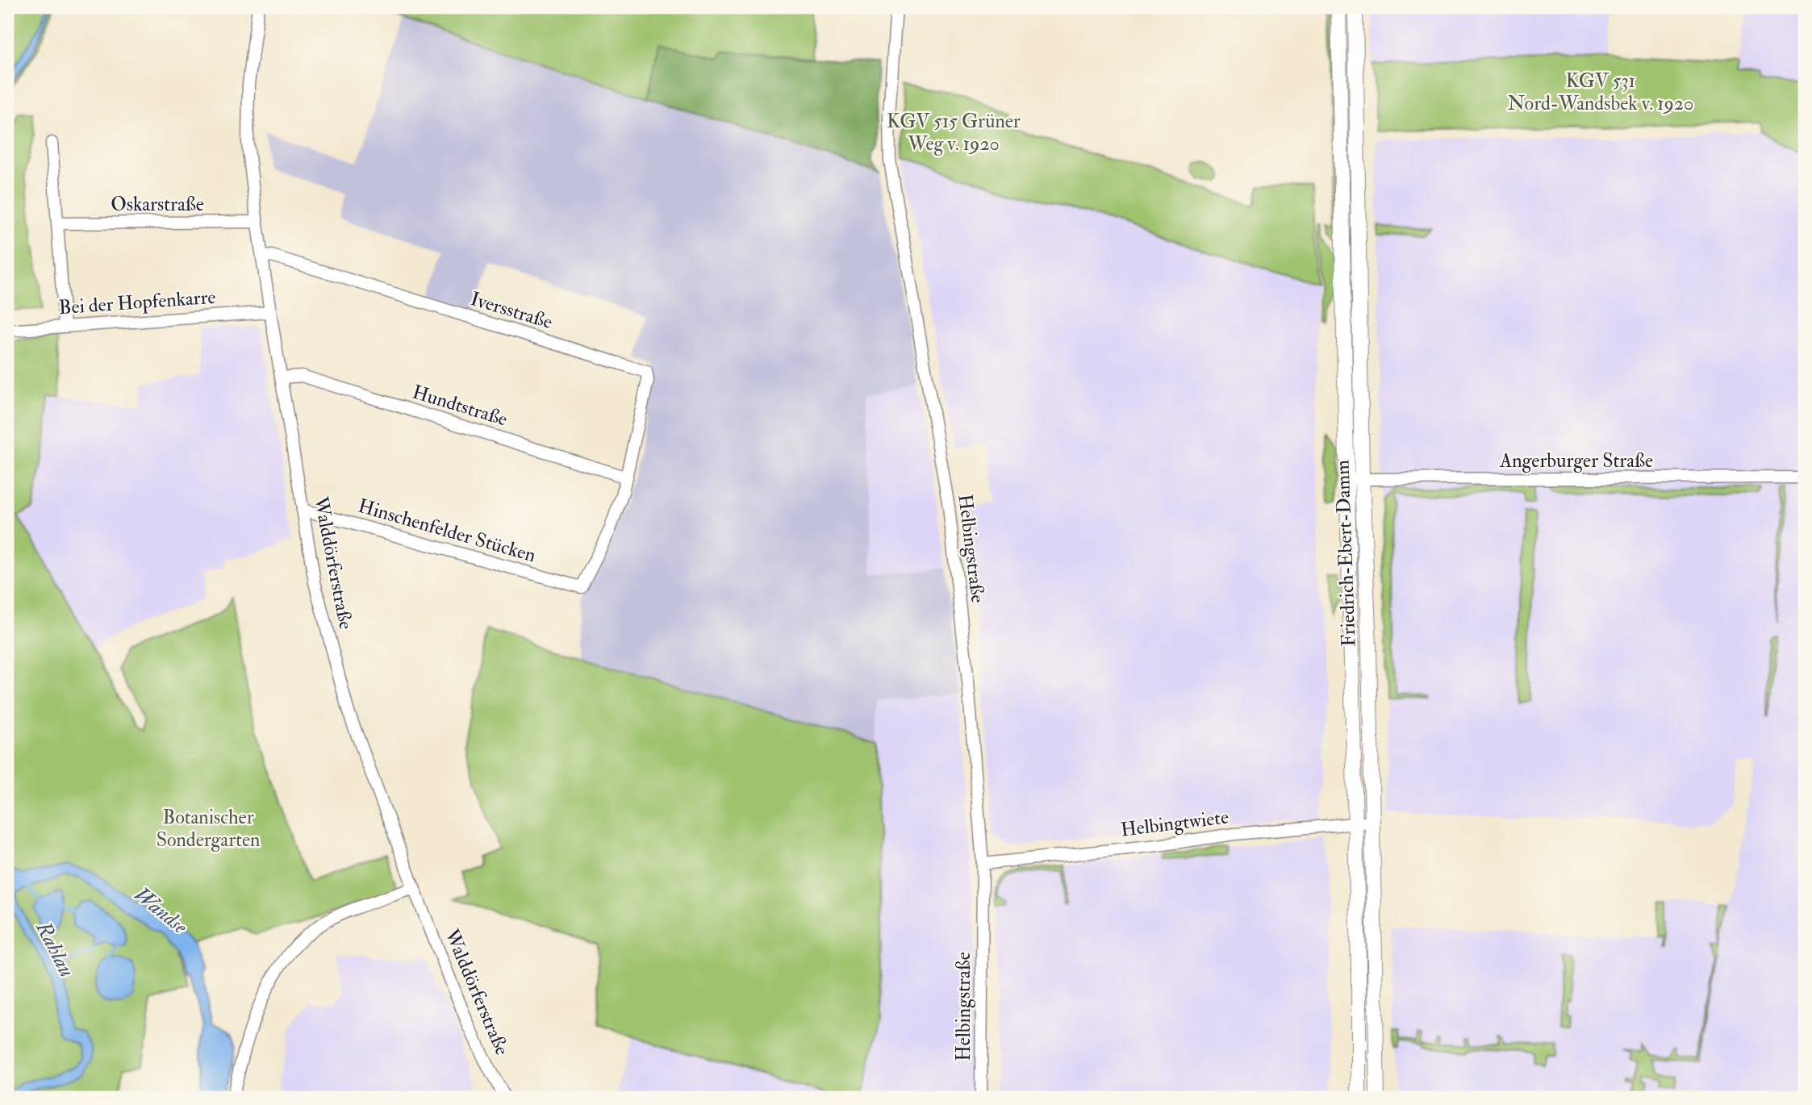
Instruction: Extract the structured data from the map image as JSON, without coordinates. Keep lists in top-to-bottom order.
{
  "streets": {
    "main road": ["Friedrich-Ebert-Damm"],
    "street": [
      "Oskarstraße",
      "Bei der Hopfenkarre",
      "Iversstraße",
      "Hundtstraße",
      "Angerburger Straße",
      "Hinschenfelder Stücken",
      "Helbingstraße",
      "Walddörferstraße",
      "Helbingtwiete"
    ]
  },
  "crossings": [
    ["Oskarstraße", "Walddörferstraße"],
    ["Bei der Hopfenkarre", "Walddörferstraße"],
    ["Iversstraße", "Hundtstraße"],
    ["Iversstraße", "Hinschenfelder Stücken"],
    ["Iversstraße", "Walddörferstraße"],
    ["Hundtstraße", "Hinschenfelder Stücken"],
    ["Hundtstraße", "Walddörferstraße"],
    ["Angerburger Straße", "Friedrich-Ebert-Damm"],
    ["Hinschenfelder Stücken", "Walddörferstraße"],
    ["Helbingstraße", "Helbingtwiete"],
    ["Friedrich-Ebert-Damm", "Helbingtwiete"]
  ],
  "water": ["Wandse", "Rahlau"],
  "parks": ["KGV 531 Nord-Wandsbek v. 1920", "KGV 515 Grüner Weg v. 1920", "Botanischer Sondergarten"]
}
